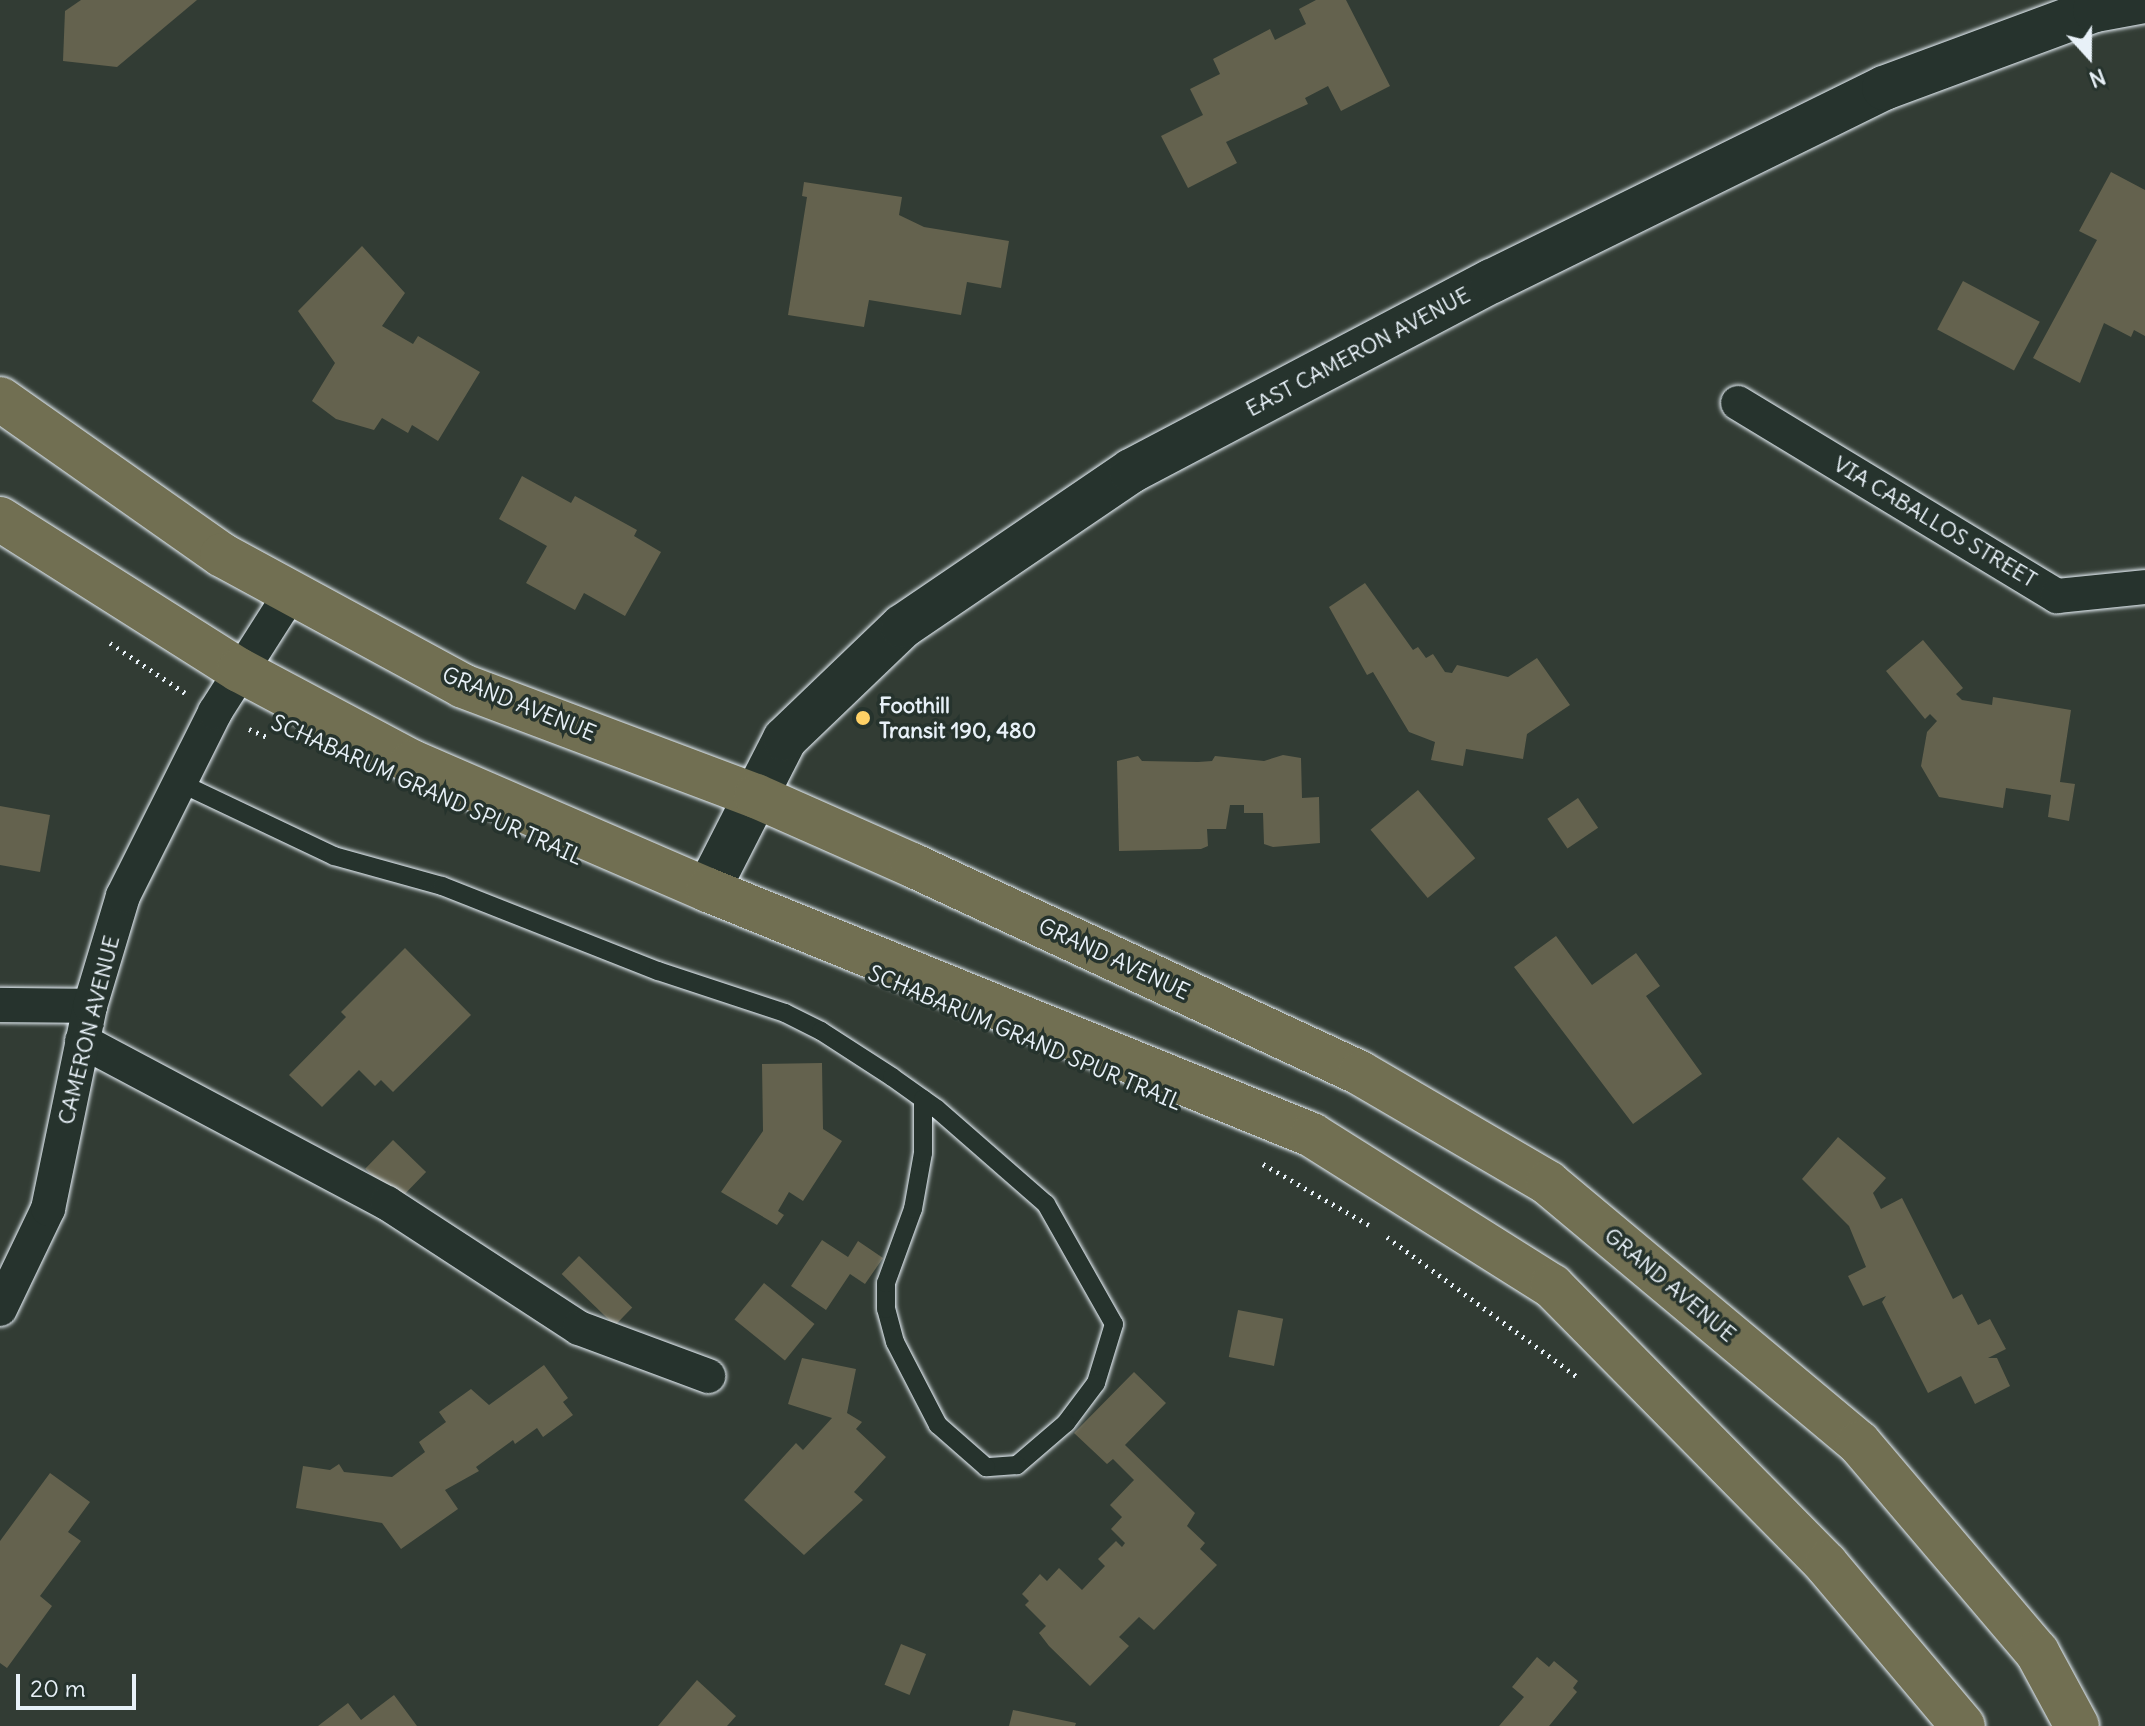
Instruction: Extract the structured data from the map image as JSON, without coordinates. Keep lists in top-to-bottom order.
{
  "streets": {
    "main road": ["EAST CAMERON AVENUE", "GRAND AVENUE"],
    "street": ["VIA CABALLOS STREET", "CAMERON AVENUE"],
    "path": ["SCHABARUM GRAND SPUR TRAIL"]
  },
  "crossings": [
    ["EAST CAMERON AVENUE", "GRAND AVENUE"],
    ["GRAND AVENUE", "CAMERON AVENUE"],
    ["SCHABARUM GRAND SPUR TRAIL", "CAMERON AVENUE"]
  ],
  "places": ["Foothill Transit 190, 480"],
  "scale_bar": "20 m",
  "north": "bottom"
}
